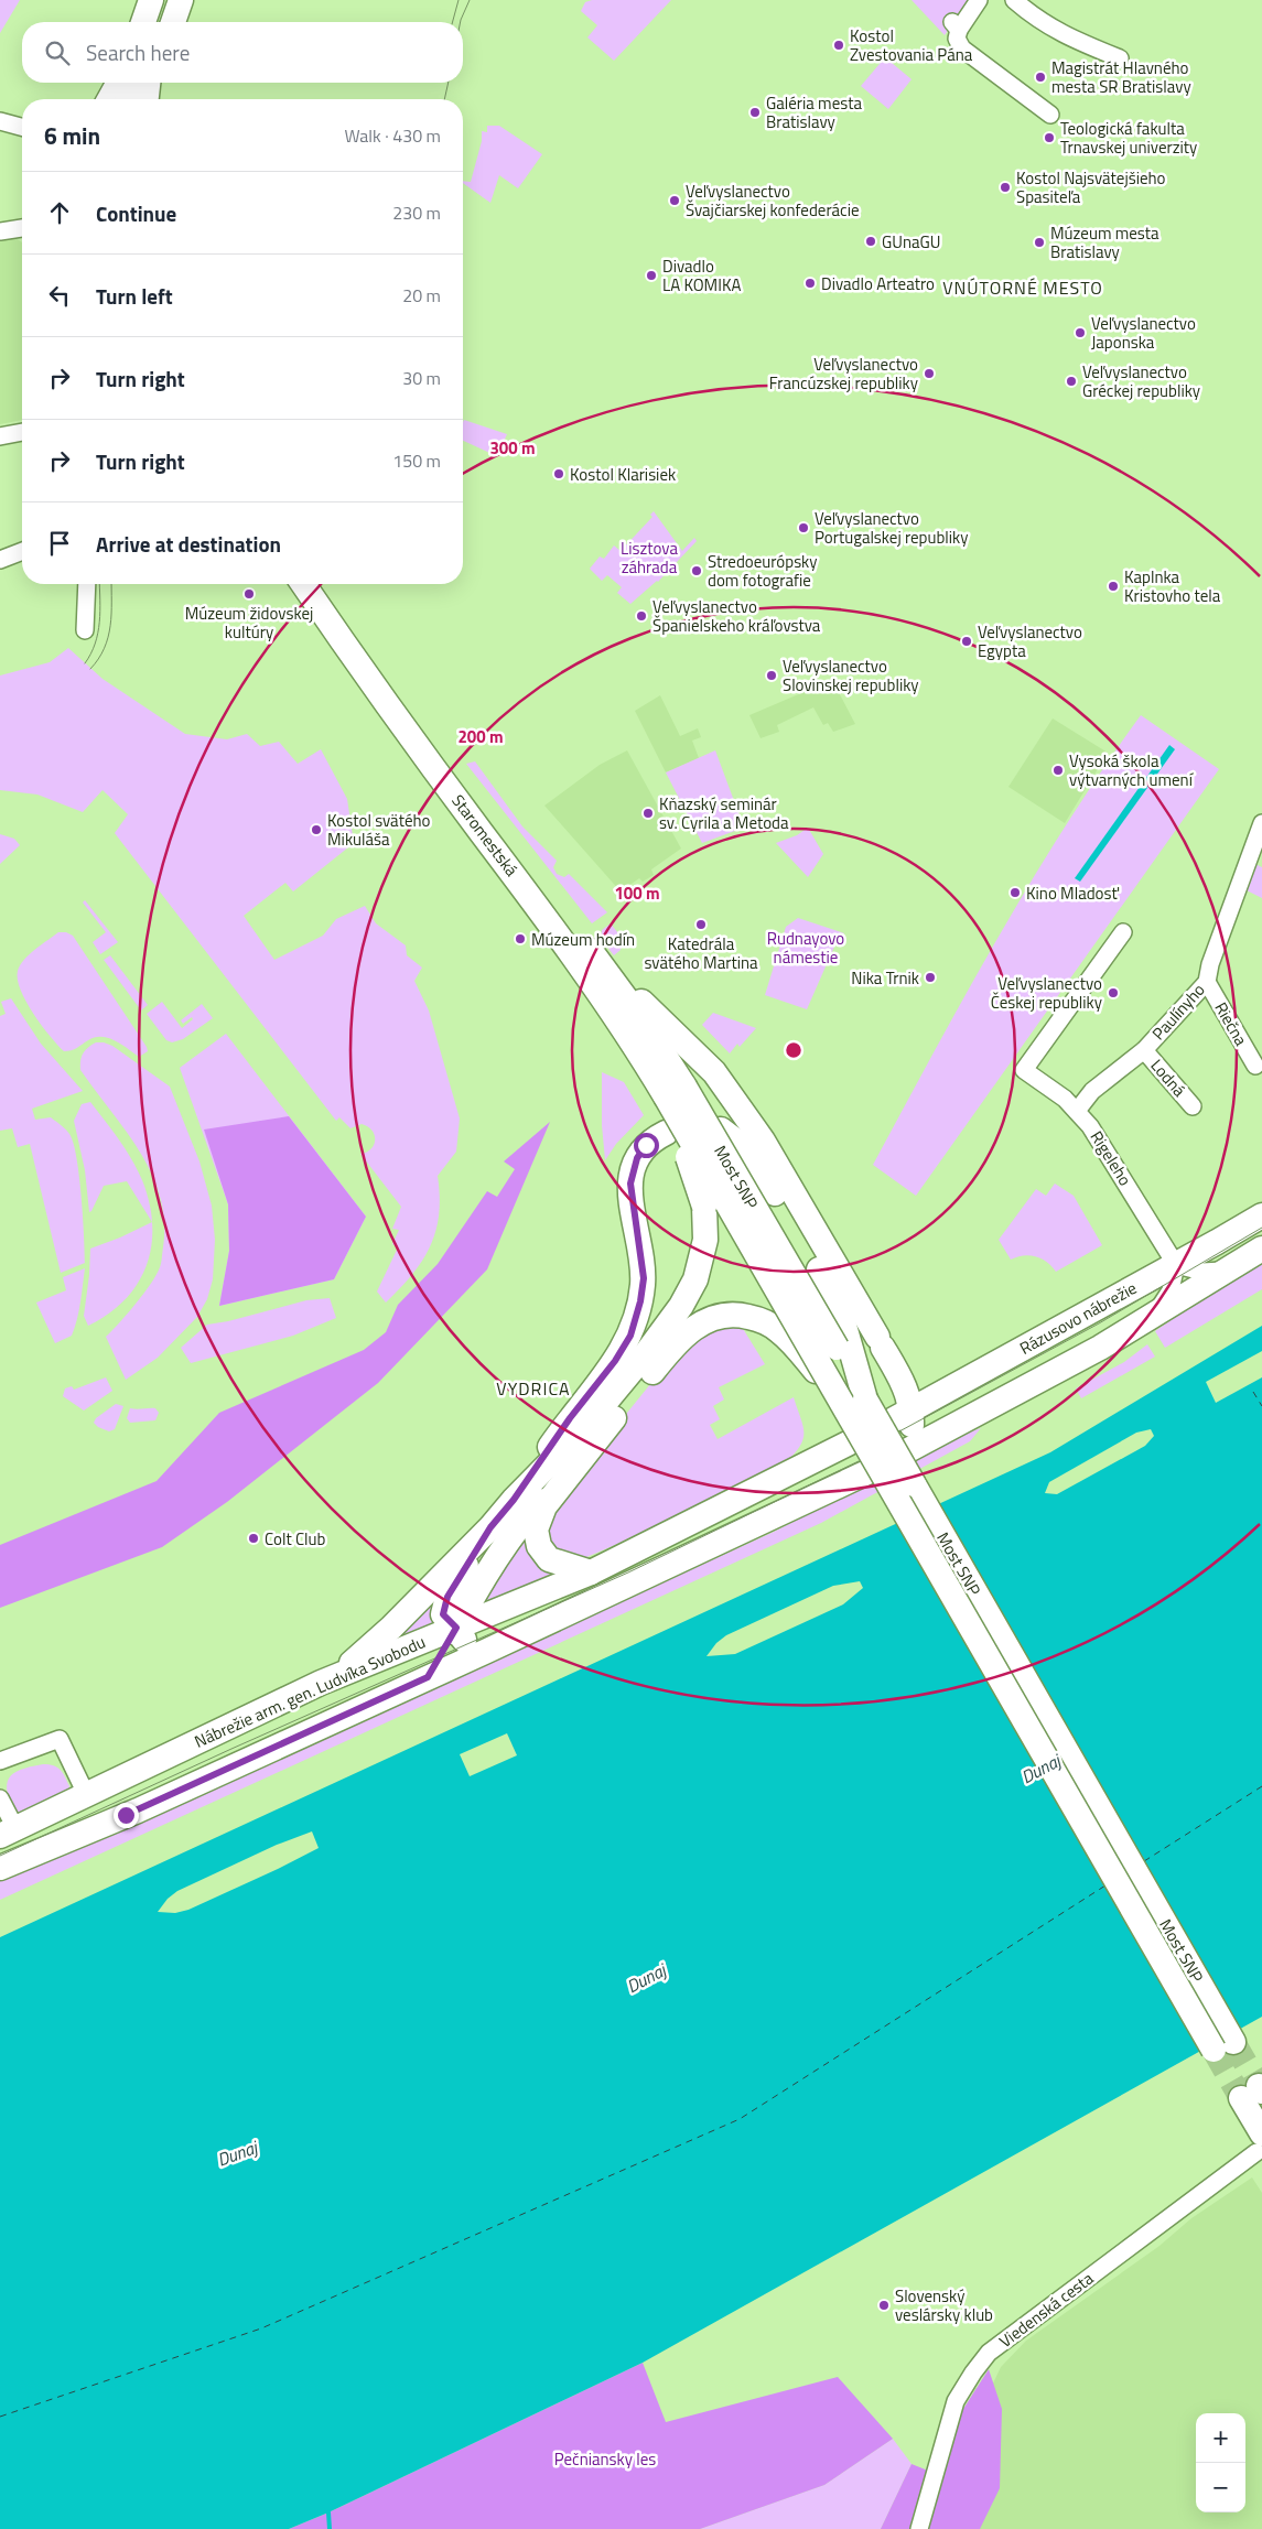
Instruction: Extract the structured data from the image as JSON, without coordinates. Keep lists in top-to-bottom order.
{
  "streets": {
    "main road": [
      "Staromestská",
      "Most SNP",
      "Rázusovo nábrežie",
      "Nábrežie arm. gen. Ludvíka Svobodu"
    ],
    "street": [
      "Paulínyho",
      "Riečna",
      "Lodná",
      "Rigeleho",
      "Viedenská cesta"
    ]
  },
  "crossings": [
    ["Staromestská", "Most SNP"],
    ["Paulínyho", "Riečna"],
    ["Paulínyho", "Lodná"],
    ["Paulínyho", "Rigeleho"],
    ["Rigeleho", "Rázusovo nábrežie"]
  ],
  "districts": ["VNÚTORNÉ MESTO", "VYDRICA"],
  "water": ["Dunaj"],
  "parks": ["Lisztova záhrada", "Rudnayovo námestie", "Pečniansky les"],
  "places": [
    "Kostol Zvestovania Pána",
    "Magistrát Hlavného mesta SR Bratislavy",
    "Galéria mesta Bratislavy",
    "Teologická fakulta Trnavskej univerzity",
    "Kostol Najsvätejšieho Spasiteľa",
    "Veľvyslanectvo Švajčiarskej konfederácie",
    "GUnaGU",
    "Múzeum mesta Bratislavy",
    "Divadlo LA KOMIKA",
    "Divadlo Arteatro",
    "Veľvyslanectvo Japonska",
    "Veľvyslanectvo Francúzskej republiky",
    "Veľvyslanectvo Gréckej republiky",
    "Kostol Klarisiek",
    "Veľvyslanectvo Portugalskej republiky",
    "Stredoeurópsky dom fotografie",
    "Kaplnka Kristovho tela",
    "Múzeum židovskej kultúry",
    "Veľvyslanectvo Španielskeho kráľovstva",
    "Veľvyslanectvo Egypta",
    "Veľvyslanectvo Slovinskej republiky",
    "Vysoká škola výtvarných umení",
    "Kňazský seminár sv. Cyrila a Metoda",
    "Kostol svätého Mikuláša",
    "Kino Mladosť",
    "Katedrála svätého Martina",
    "Múzeum hodín",
    "Nika Trnik",
    "Veľvyslanectvo Českej republiky",
    "Colt Club",
    "Slovenský veslársky klub"
  ],
  "page": {
    "search": "Search here",
    "heading": ["6 min", "Walk · 430 m"],
    "list": [
      ["Continue", "230 m"],
      ["Turn left", "20 m"],
      ["Turn right", "30 m"],
      ["Turn right", "150 m"],
      "Arrive at destination"
    ],
    "map_buttons": ["+", "−"]
  },
  "rings": ["300 m", "200 m", "100 m"]
}
